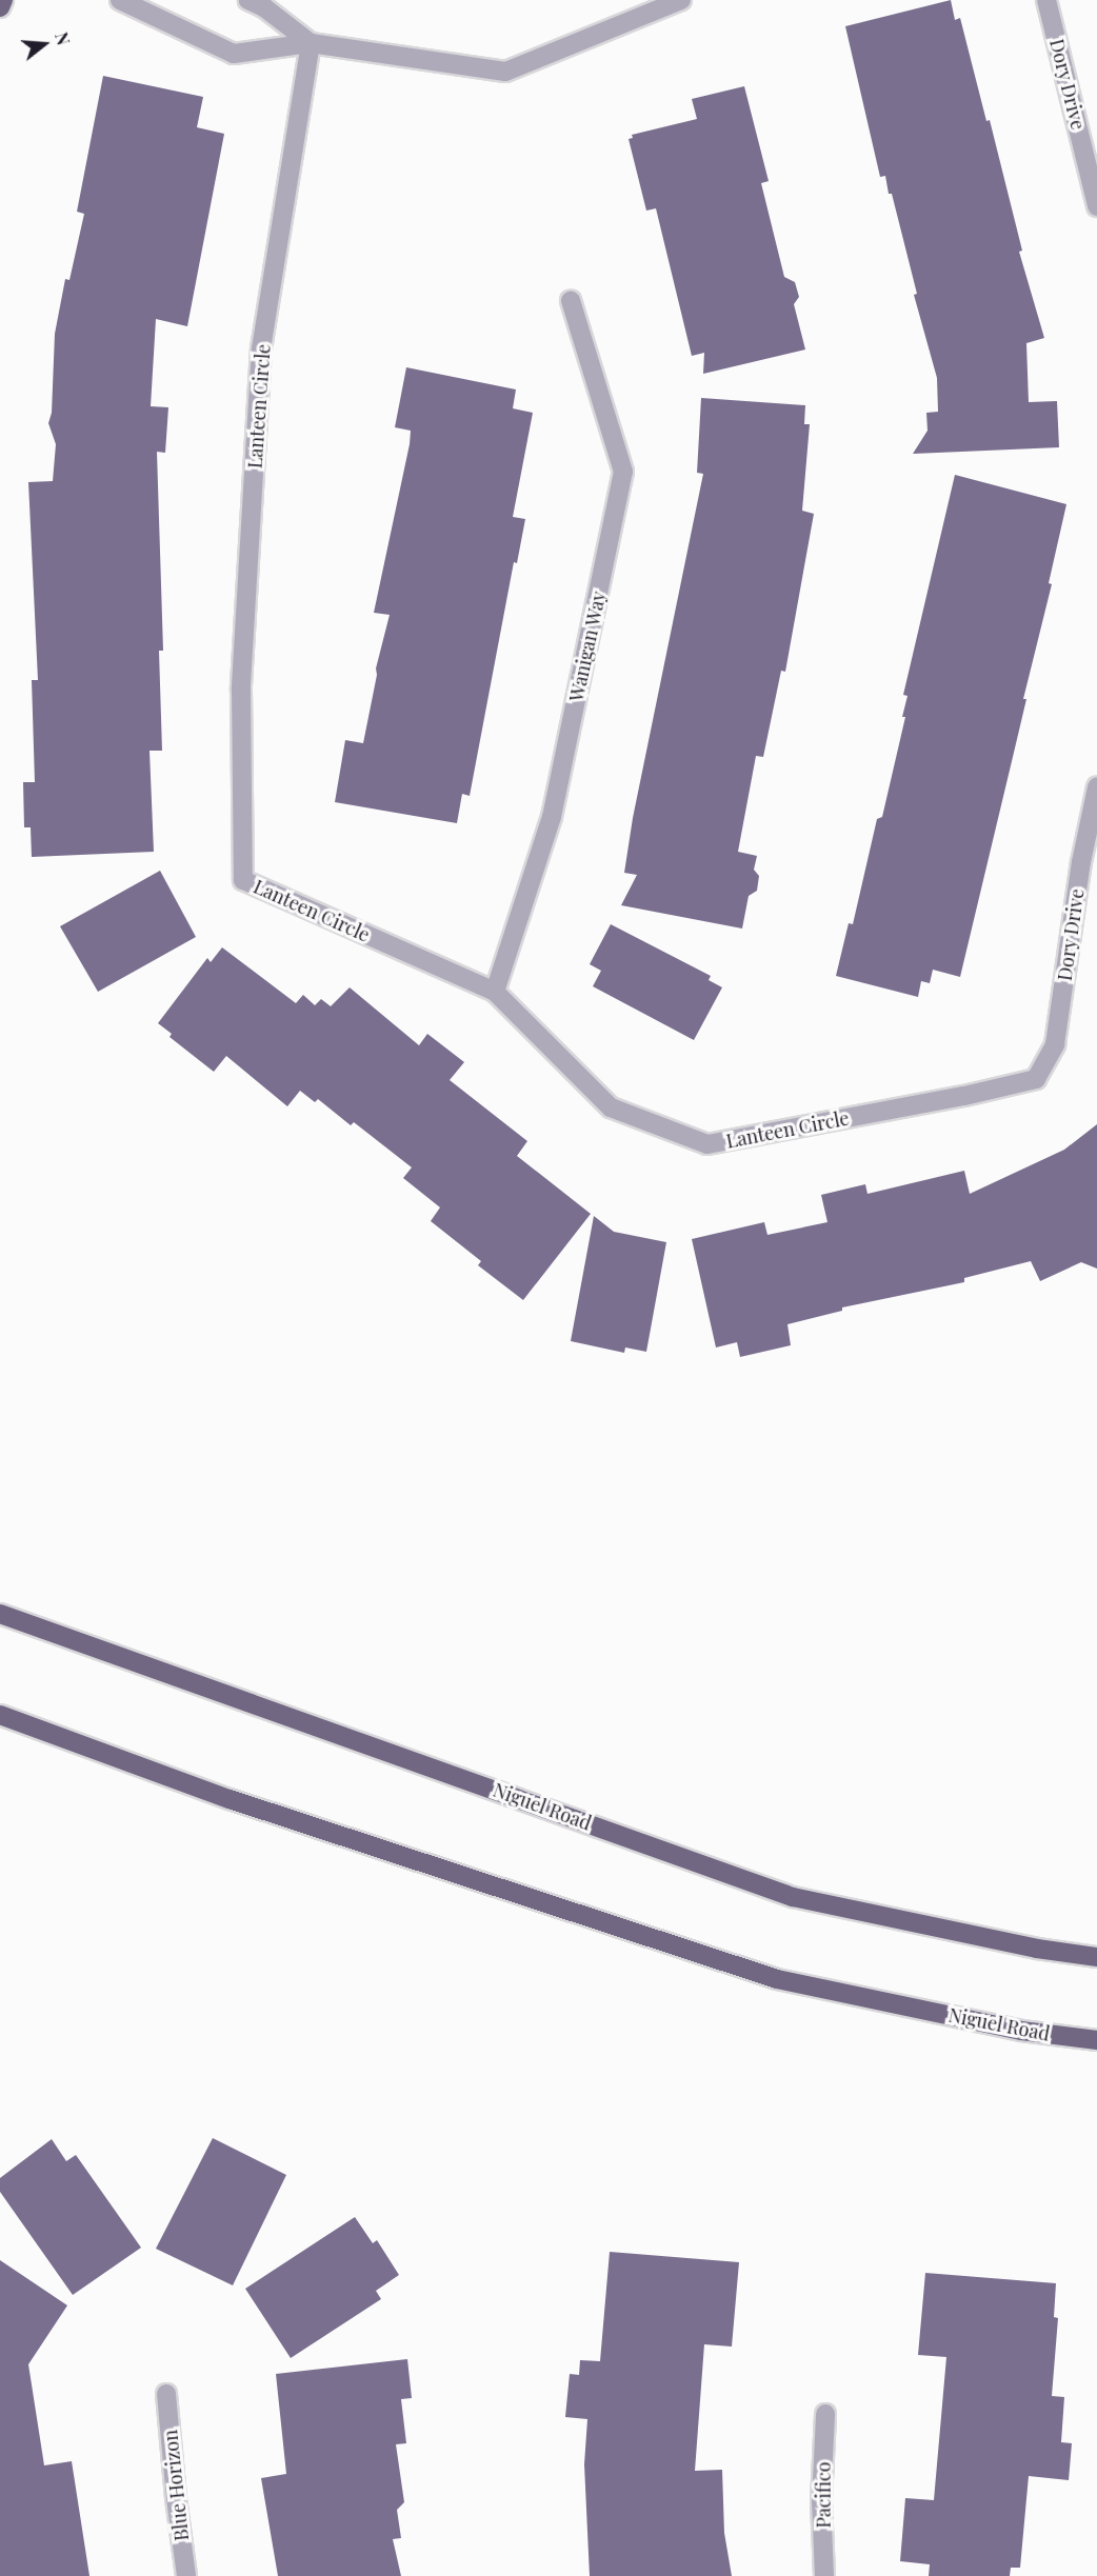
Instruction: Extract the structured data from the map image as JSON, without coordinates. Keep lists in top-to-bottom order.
{
  "streets": {
    "main road": ["Niguel Road"],
    "street": [
      "Dory Drive",
      "Lanteen Circle",
      "Wanigan Way",
      "Blue Horizon",
      "Pacifico"
    ]
  },
  "crossings": [
    ["Dory Drive", "Lanteen Circle"],
    ["Lanteen Circle", "Wanigan Way"]
  ],
  "north": "right"
}
